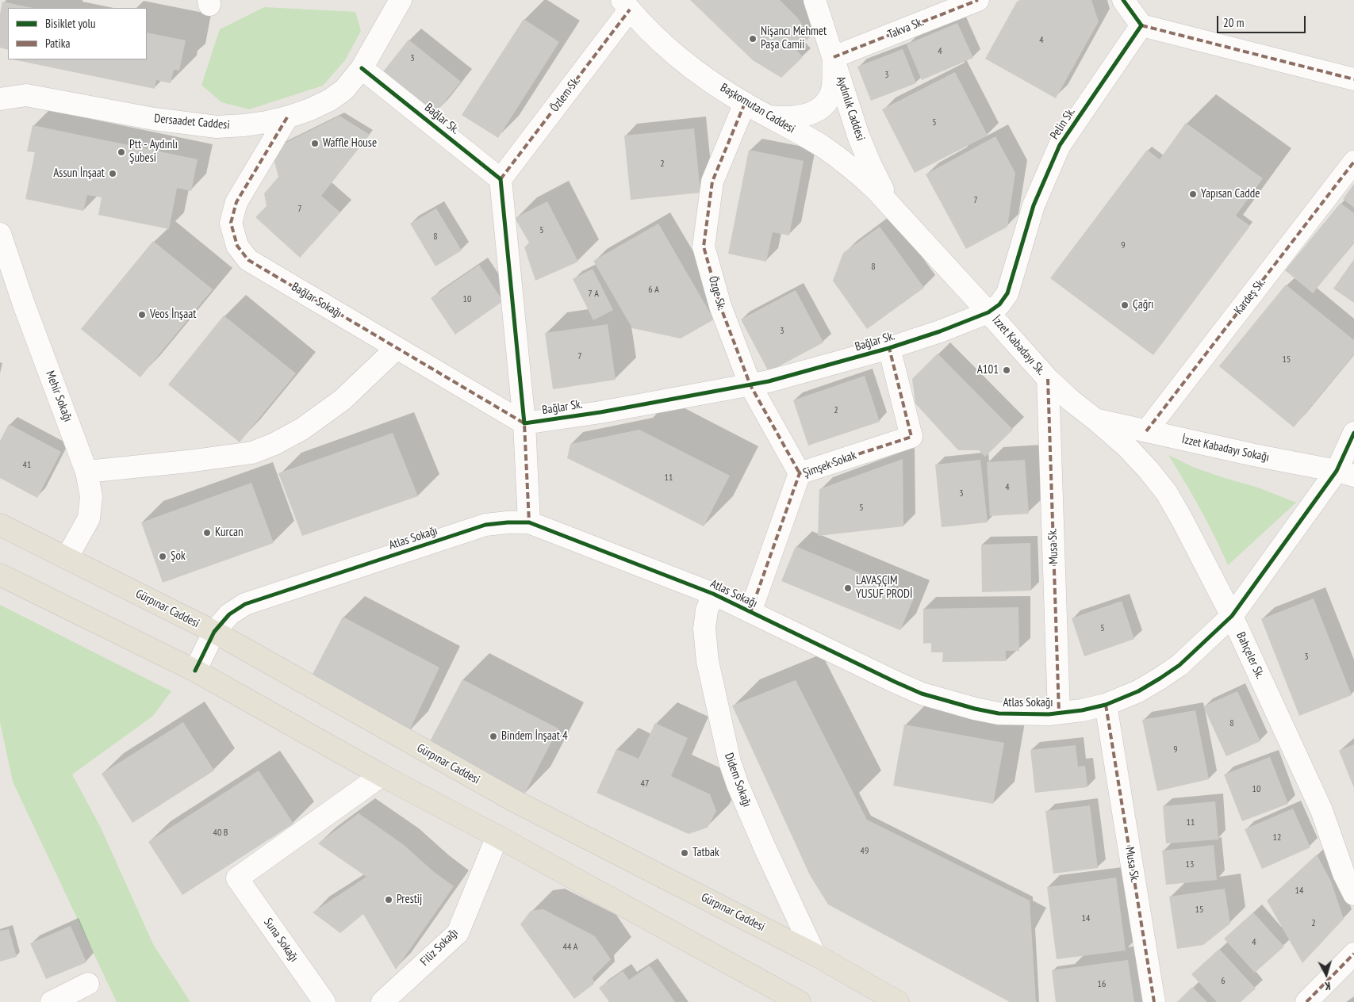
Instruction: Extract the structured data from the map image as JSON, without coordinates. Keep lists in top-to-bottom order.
{
  "streets": {
    "main road": ["Gürpınar Caddesi"],
    "street": [
      "Takva Sk.",
      "Özlem Sk.",
      "Başkomutan Caddesi",
      "Aydınlık Caddesi",
      "Bağlar Sk.",
      "Dersaadet Caddesi",
      "Pelin Sk.",
      "Özge Sk.",
      "Kardeş Sk.",
      "Bağlar Sokağı",
      "İzzet Kabadayı Sk.",
      "Mehir Sokağı",
      "İzzet Kabadayı Sokağı",
      "Şimşek Sokak",
      "Atlas Sokağı",
      "Musa Sk.",
      "Bahçeler Sk.",
      "Didem Sokağı",
      "Suna Sokağı",
      "Filiz Sokağı"
    ]
  },
  "crossings": [
    ["Takva Sk.", "Aydınlık Caddesi"],
    ["Özlem Sk.", "Başkomutan Caddesi"],
    ["Özlem Sk.", "Bağlar Sk."],
    ["Başkomutan Caddesi", "Aydınlık Caddesi"],
    ["Başkomutan Caddesi", "Özge Sk."],
    ["Başkomutan Caddesi", "İzzet Kabadayı Sk."],
    ["Aydınlık Caddesi", "İzzet Kabadayı Sk."],
    ["Bağlar Sk.", "Dersaadet Caddesi"],
    ["Bağlar Sk.", "Pelin Sk."],
    ["Bağlar Sk.", "Özge Sk."],
    ["Bağlar Sk.", "Bağlar Sokağı"],
    ["Bağlar Sk.", "İzzet Kabadayı Sk."],
    ["Bağlar Sk.", "Şimşek Sokak"],
    ["Dersaadet Caddesi", "Bağlar Sokağı"],
    ["Pelin Sk.", "İzzet Kabadayı Sk."],
    ["Özge Sk.", "Şimşek Sokak"],
    ["Kardeş Sk.", "İzzet Kabadayı Sokağı"],
    ["İzzet Kabadayı Sk.", "İzzet Kabadayı Sokağı"],
    ["İzzet Kabadayı Sk.", "Musa Sk."],
    ["İzzet Kabadayı Sk.", "Bahçeler Sk."],
    ["Mehir Sokağı", "Gürpınar Caddesi"],
    ["İzzet Kabadayı Sokağı", "Atlas Sokağı"],
    ["İzzet Kabadayı Sokağı", "Bahçeler Sk."],
    ["Şimşek Sokak", "Atlas Sokağı"],
    ["Atlas Sokağı", "Musa Sk."],
    ["Atlas Sokağı", "Gürpınar Caddesi"],
    ["Atlas Sokağı", "Bahçeler Sk."],
    ["Atlas Sokağı", "Didem Sokağı"],
    ["Gürpınar Caddesi", "Didem Sokağı"]
  ],
  "places": [
    "Nişancı Mehmet Paşa Camii",
    "Waffle House",
    "Ptt - Aydınlı Şubesi",
    "Assun İnşaat",
    "Yapısan Cadde",
    "Çağrı",
    "Veos İnşaat",
    "A101",
    "Kurcan",
    "Şok",
    "LAVAŞÇIM YUSUF PRODİ",
    "Bindem İnşaat 4",
    "Tatbak",
    "Prestij"
  ],
  "house_numbers": [
    "4",
    "4",
    "3",
    "3",
    "5",
    "2",
    "7",
    "7",
    "5",
    "8",
    "9",
    "8",
    "6 A",
    "7 A",
    "10",
    "3",
    "7",
    "15",
    "2",
    "41",
    "11",
    "4",
    "3",
    "5",
    "5",
    "3",
    "8",
    "9",
    "47",
    "10",
    "11",
    "40 B",
    "12",
    "49",
    "13",
    "14",
    "15",
    "14",
    "2",
    "4",
    "44 A",
    "6",
    "16"
  ],
  "legend": ["Bisiklet yolu", "Patika"],
  "scale_bar": "20 m",
  "north": "bottom"
}
